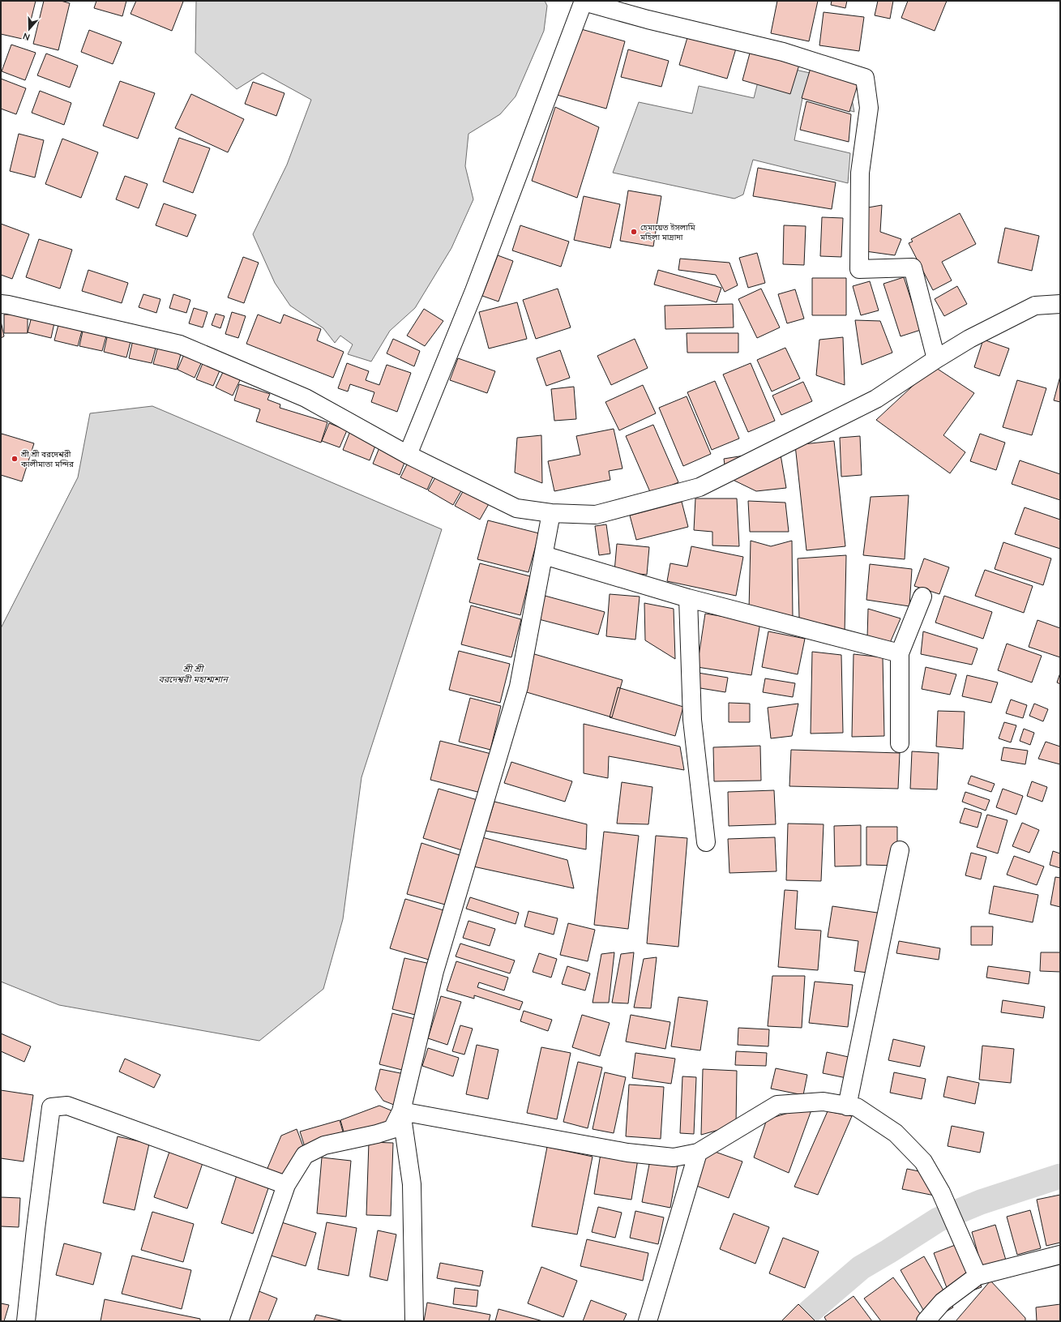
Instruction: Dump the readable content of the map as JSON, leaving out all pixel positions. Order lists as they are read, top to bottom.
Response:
{
  "water": ["শ্রী শ্রী বরদেশ্বরী মহাশ্মশান"],
  "places": ["হেমায়েত ইসলামি মহিলা মাদ্রাদা", "শ্রী শ্রী বরদেশ্বরী কালীমাতা মন্দির"],
  "north": "bottom"
}
